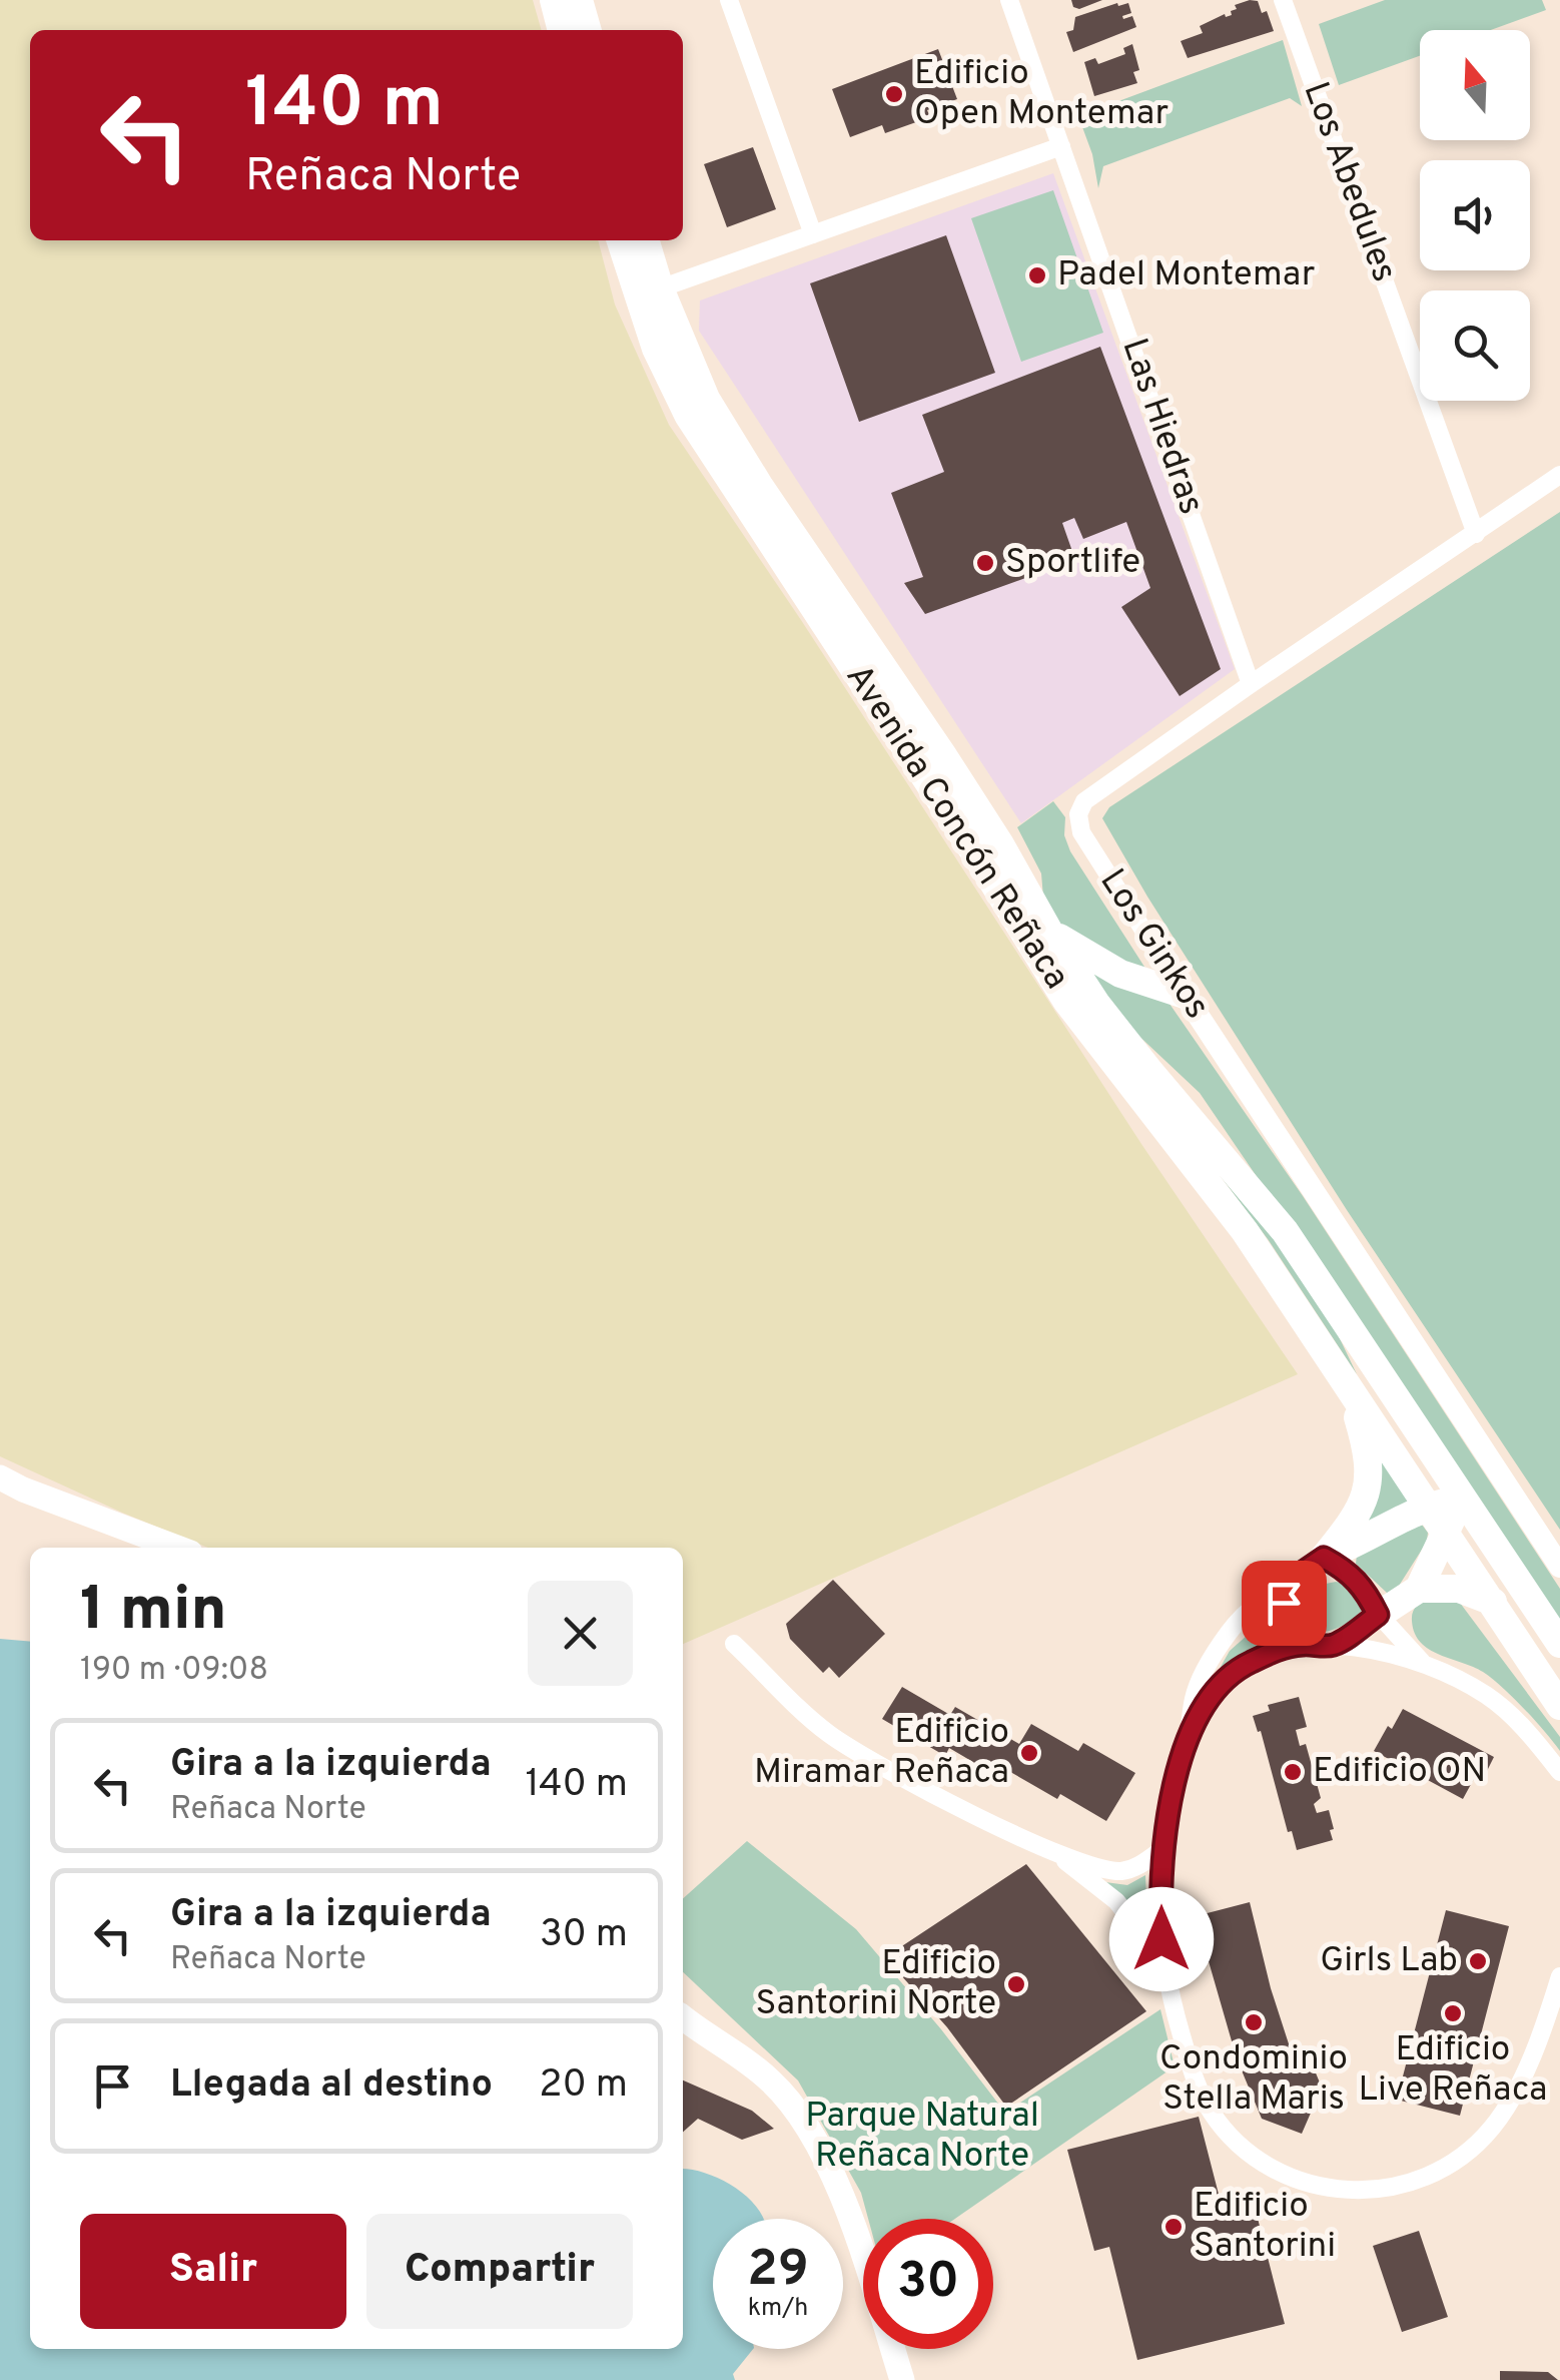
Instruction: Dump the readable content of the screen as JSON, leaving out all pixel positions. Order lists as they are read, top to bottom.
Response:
{
  "streets": {
    "main road": ["Avenida Concón Reñaca"],
    "street": ["Los Abedules", "Las Hiedras", "Los Ginkos"]
  },
  "crossings": [
    ["Los Abedules", "Los Ginkos"],
    ["Las Hiedras", "Los Ginkos"]
  ],
  "parks": ["Parque Natural Reñaca Norte"],
  "places": [
    "Edificio Open Montemar",
    "Padel Montemar",
    "Sportlife",
    "Edificio Miramar Reñaca",
    "Edificio ON",
    "Girls Lab",
    "Edificio Santorini Norte",
    "Edificio Live Reñaca",
    "Condominio Stella Maris",
    "Edificio Santorini"
  ],
  "north": "top",
  "page": {
    "turn": ["140 m", "Reñaca Norte"],
    "heading": ["1 min", "190 m · 09:08"],
    "list": [
      {
        "name": "Gira a la izquierda",
        "note": "Reñaca Norte",
        "value": "140 m"
      },
      {
        "name": "Gira a la izquierda",
        "note": "Reñaca Norte",
        "value": "30 m"
      },
      {
        "name": "Llegada al destino",
        "value": "20 m"
      }
    ],
    "buttons": ["Salir", "Compartir"],
    "speed": "29 km/h",
    "limit": "30"
  }
}
